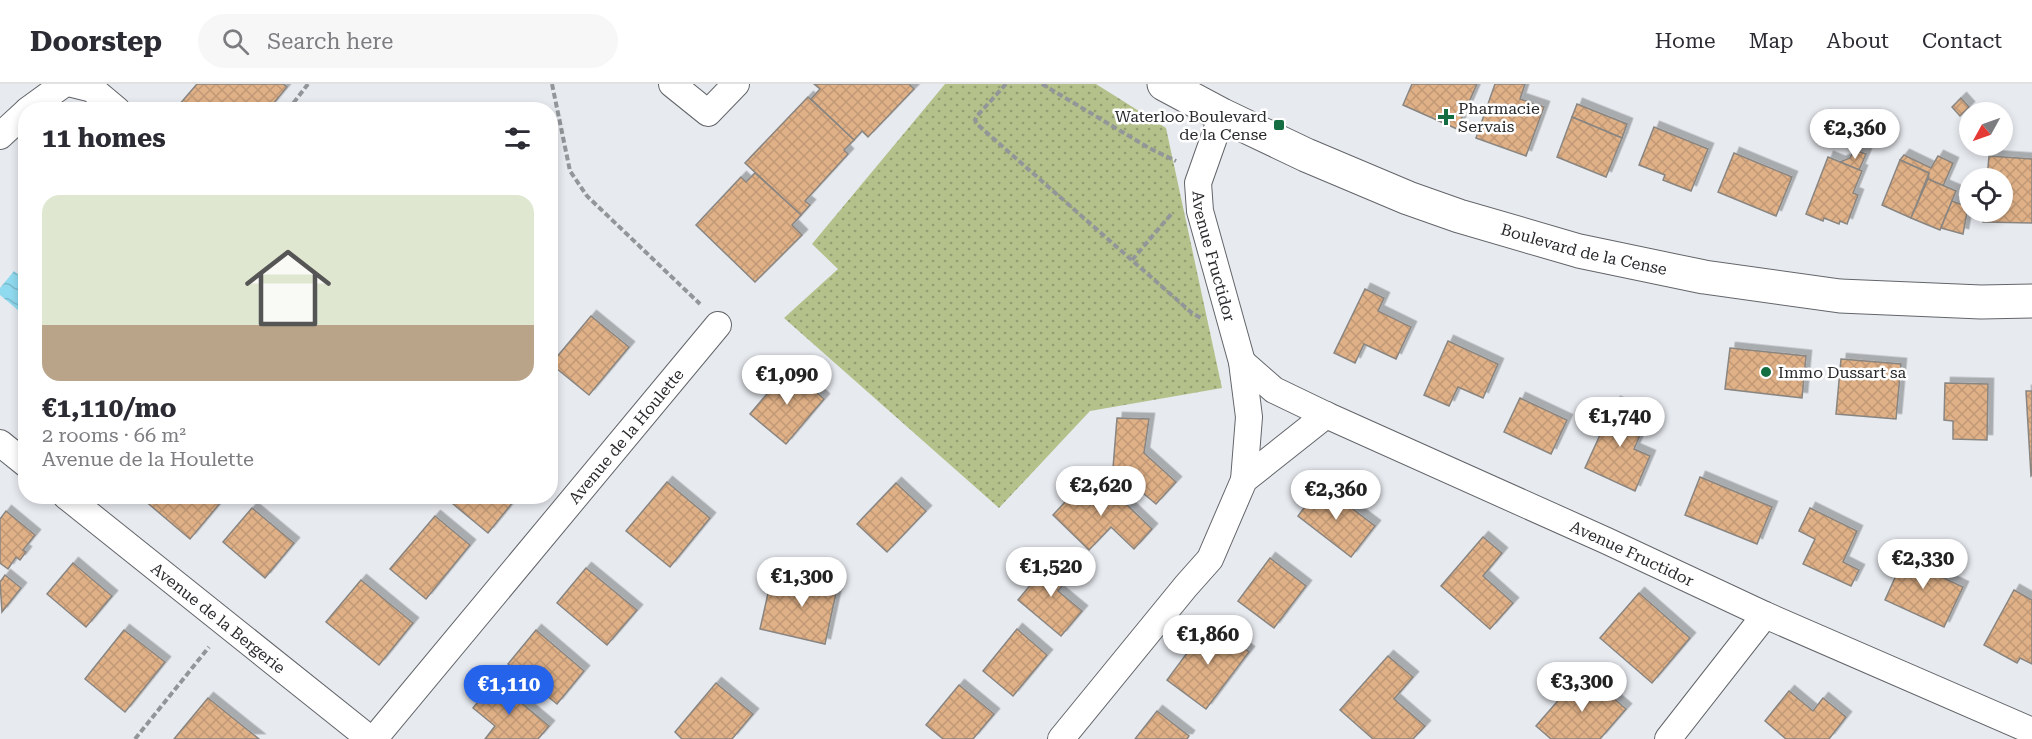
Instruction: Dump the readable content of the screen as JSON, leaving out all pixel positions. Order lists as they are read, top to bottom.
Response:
{
  "streets": {
    "main road": ["Boulevard de la Cense"],
    "street": ["Avenue Fructidor", "Avenue de la Houlette", "Avenue de la Bergerie"]
  },
  "crossings": [
    ["Boulevard de la Cense", "Avenue Fructidor"]
  ],
  "places": {
    "health": ["Pharmacie Servais"],
    "transit": ["Waterloo Boulevard de la Cense"],
    "other": ["Immo Dussart sa"]
  },
  "north": "bottom left",
  "page": {
    "header": "Doorstep",
    "search": "Search here",
    "nav": [
      "Home",
      "Map",
      "About",
      "Contact"
    ],
    "heading": "11 homes",
    "price": [
      "€2,360",
      "€1,090",
      "€1,740",
      "€2,620",
      "€2,360",
      "€2,330",
      "€1,520",
      "€1,300",
      "€1,860",
      "€3,300",
      "€1,110"
    ],
    "list": [
      {
        "name": "€1,110/mo",
        "note": "2 rooms · 66 m² · Avenue de la Houlette"
      }
    ]
  }
}
